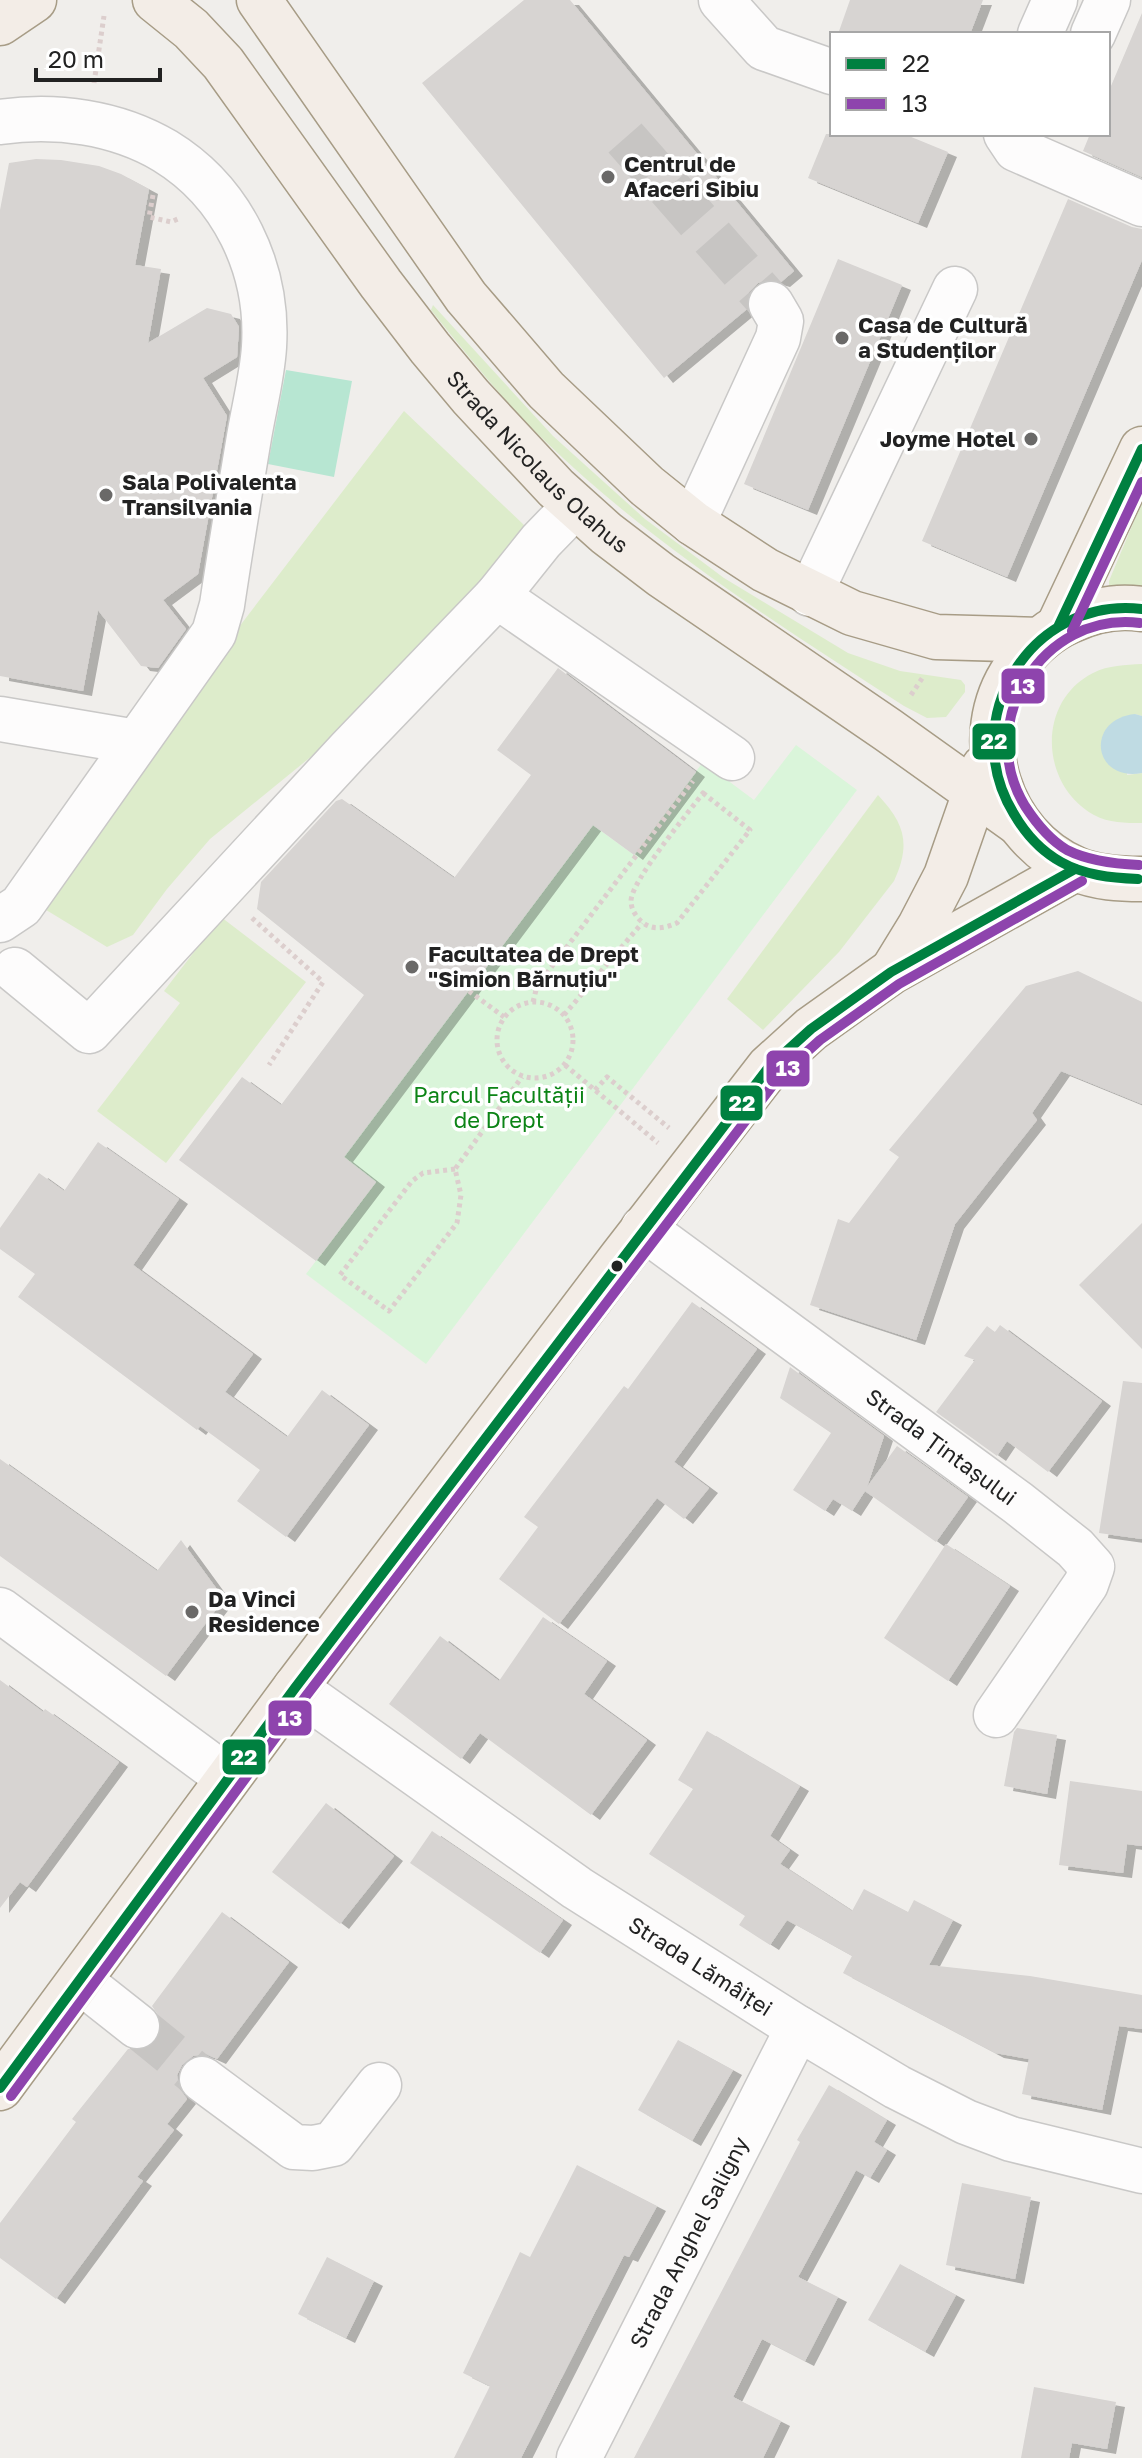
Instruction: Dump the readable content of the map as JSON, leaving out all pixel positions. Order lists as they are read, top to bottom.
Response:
{
  "streets": {
    "main road": ["Strada Nicolaus Olahus"],
    "street": ["Strada Țintașului", "Strada Lămâiței", "Strada Anghel Saligny"]
  },
  "crossings": [
    ["Strada Lămâiței", "Strada Anghel Saligny"]
  ],
  "parks": ["Parcul Facultății de Drept"],
  "places": [
    "Centrul de Afaceri Sibiu",
    "Casa de Cultură a Studenților",
    "Joyme Hotel",
    "Sala Polivalenta Transilvania",
    "Facultatea de Drept \"Simion Bărnuțiu\"",
    "Da Vinci Residence"
  ],
  "lines": ["transit line 22", "transit line 13"],
  "legend": ["22", "13"],
  "scale_bar": "20 m"
}
